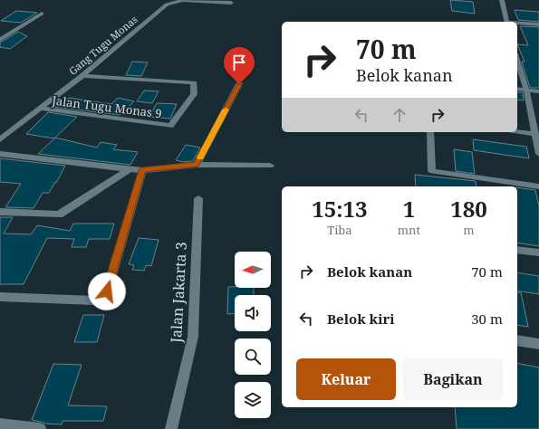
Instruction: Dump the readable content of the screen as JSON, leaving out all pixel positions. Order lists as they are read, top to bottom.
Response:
{
  "streets": {
    "street": ["Gang Tugu Monas", "Jalan Tugu Monas 9", "Jalan Jakarta 3"]
  },
  "crossings": [
    ["Gang Tugu Monas", "Jalan Tugu Monas 9"]
  ],
  "north": "left",
  "page": {
    "turn": ["70 m", "Belok kanan"],
    "eta": [
      "15:13",
      "Tiba",
      "1",
      "mnt",
      "180",
      "m"
    ],
    "list": [
      {
        "name": "Belok kanan",
        "value": "70 m"
      },
      {
        "name": "Belok kiri",
        "value": "30 m"
      }
    ],
    "buttons": ["Keluar", "Bagikan"]
  }
}
